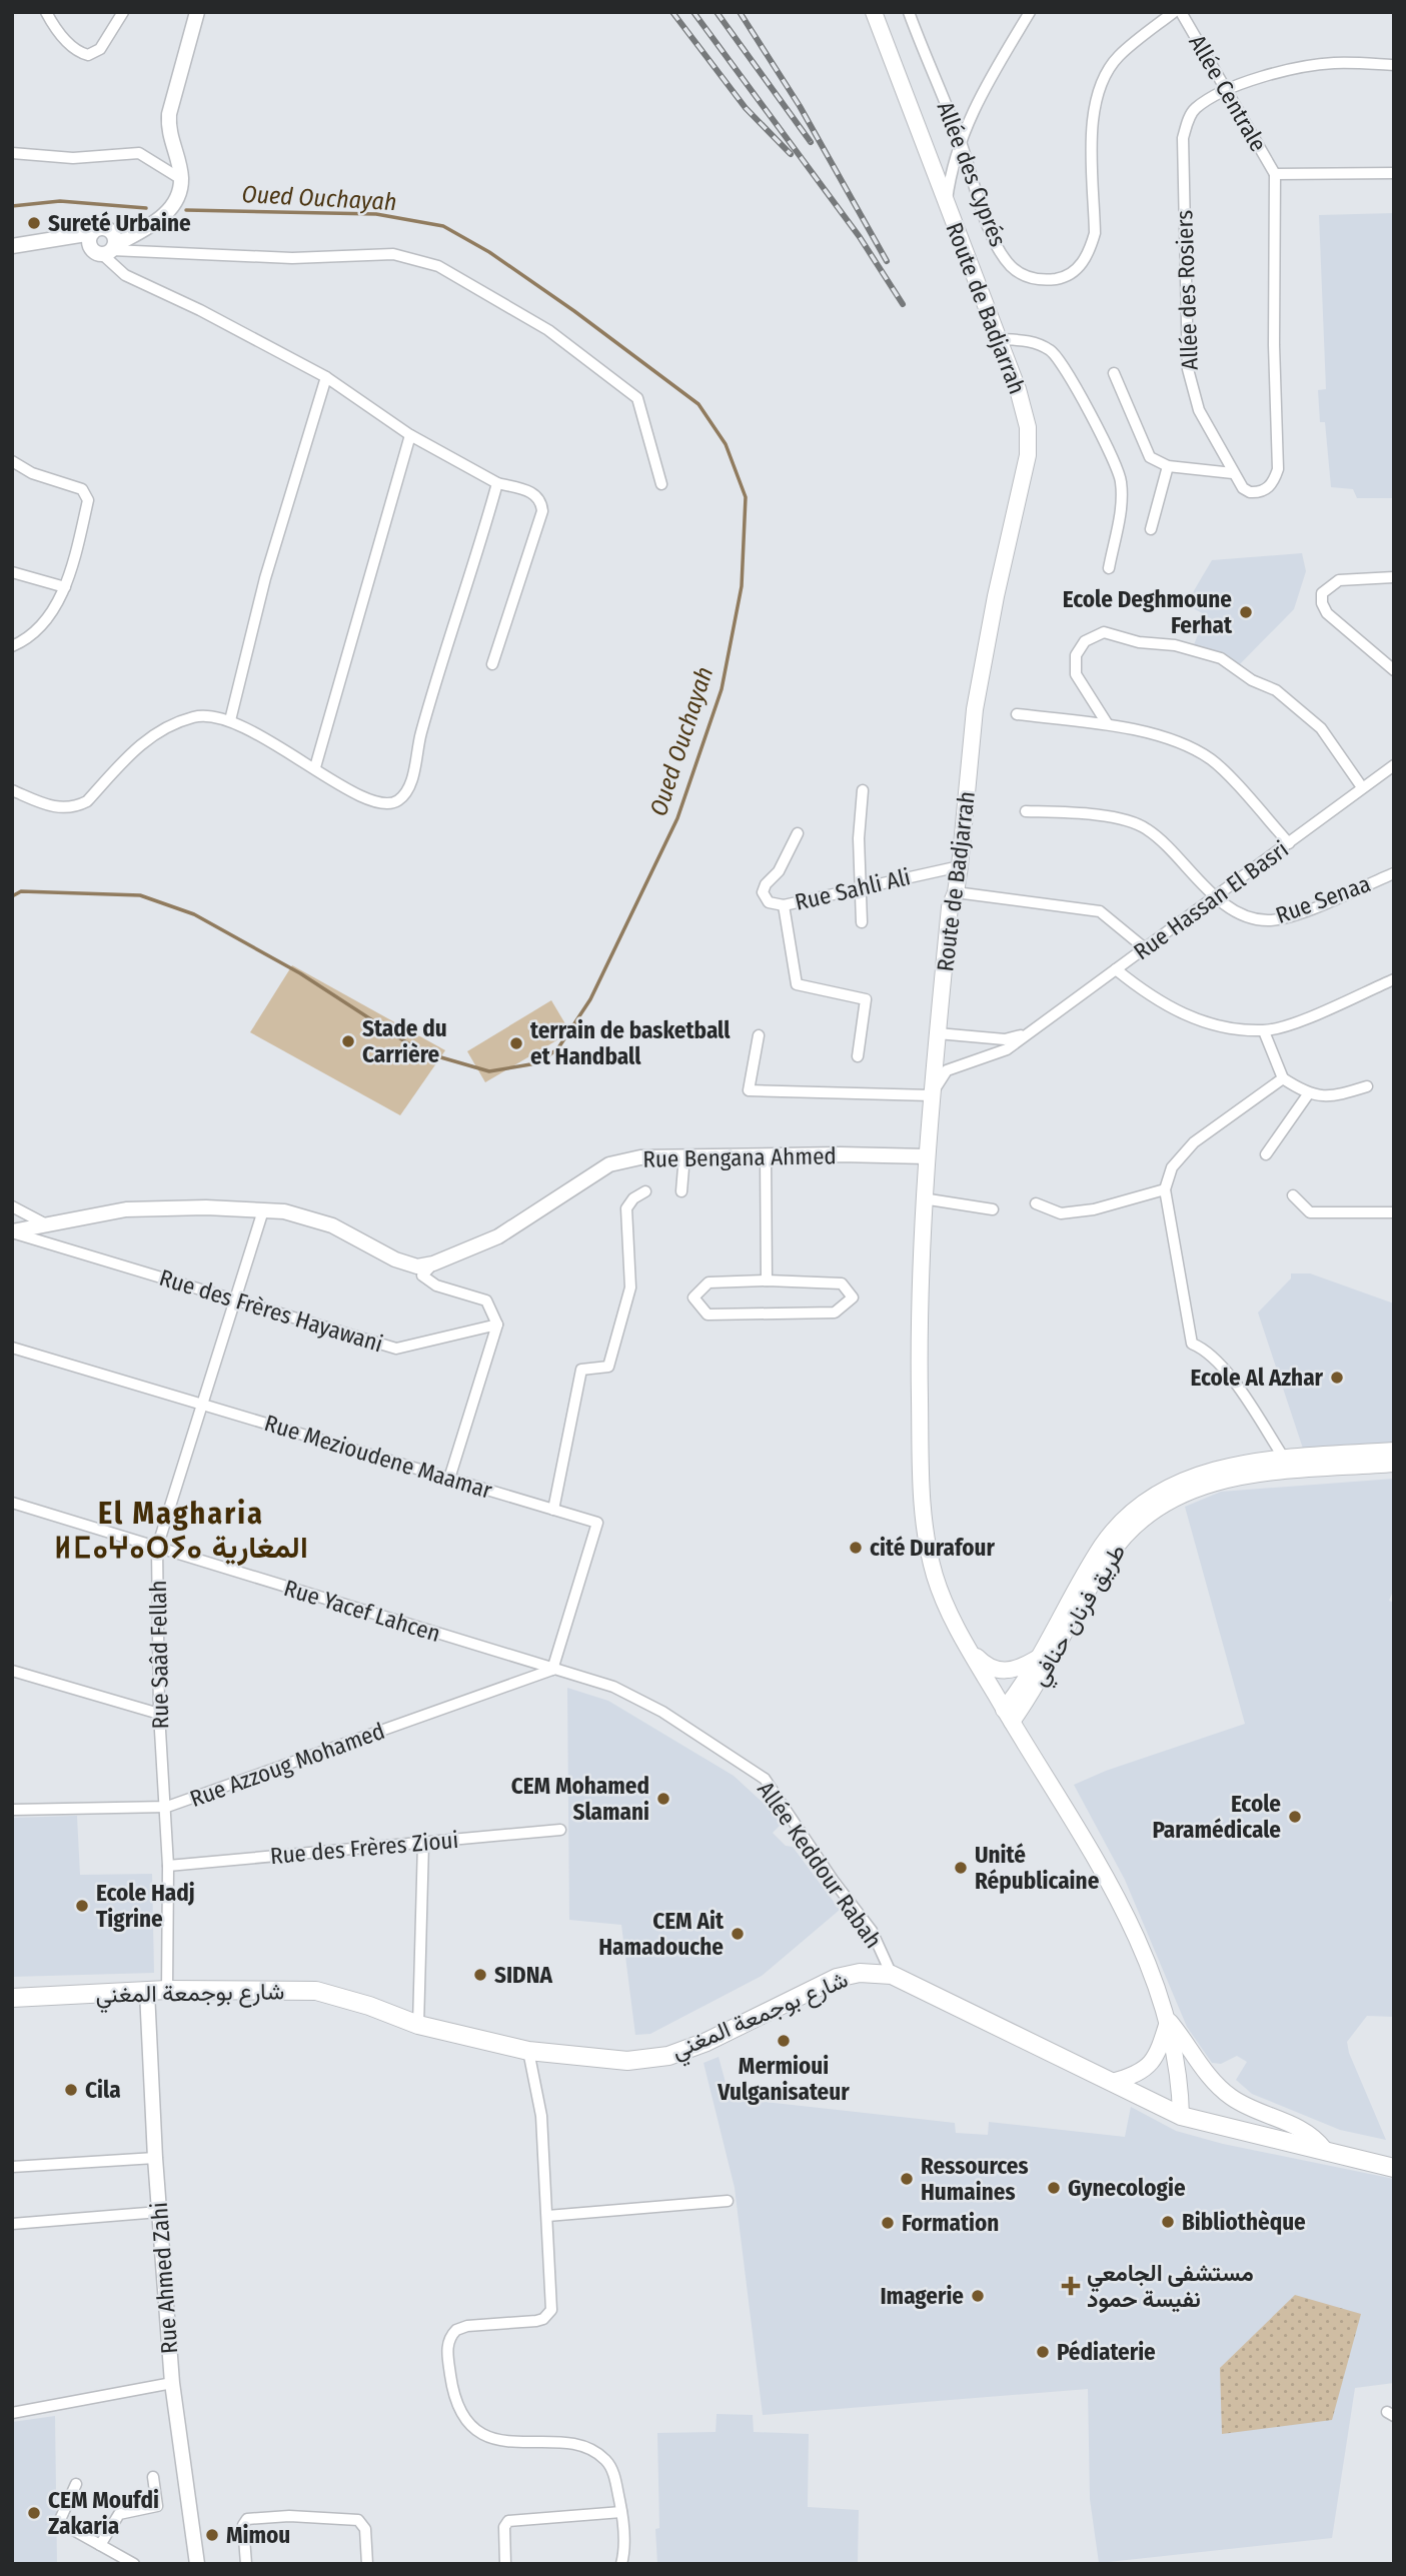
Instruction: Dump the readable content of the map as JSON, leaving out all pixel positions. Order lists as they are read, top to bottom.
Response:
{
  "streets": {
    "main road": ["Route de Badjarrah", "طريق فرنان حنافي", "شارع بوجمعة المغني"],
    "street": [
      "Allée Centrale",
      "Allée des Cyprés",
      "Allée des Rosiers",
      "Rue Sahli Ali",
      "Rue Senaa",
      "Rue Hassan El Basri",
      "Rue Bengana Ahmed",
      "Rue des Frères Hayawani",
      "Rue Mezioudene Maamar",
      "Rue Yacef Lahcen",
      "Rue Saâd Fellah",
      "Rue Azzoug Mohamed",
      "Rue des Frères Zioui",
      "Allée Keddour Rabah",
      "Rue Ahmed Zahi"
    ]
  },
  "crossings": [
    ["Allée Centrale", "Allée des Rosiers"],
    ["Route de Badjarrah", "Rue Sahli Ali"],
    ["Route de Badjarrah", "Rue Hassan El Basri"],
    ["Route de Badjarrah", "Rue Bengana Ahmed"],
    ["Route de Badjarrah", "طريق فرنان حنافي"],
    ["Rue Senaa", "Rue Hassan El Basri"],
    ["Rue des Frères Hayawani", "Rue Saâd Fellah"],
    ["Rue Mezioudene Maamar", "Rue Yacef Lahcen"],
    ["Rue Mezioudene Maamar", "Rue Saâd Fellah"],
    ["Rue Mezioudene Maamar", "Rue Azzoug Mohamed"],
    ["Rue Mezioudene Maamar", "Allée Keddour Rabah"],
    ["Rue Yacef Lahcen", "Rue Saâd Fellah"],
    ["Rue Yacef Lahcen", "Rue Azzoug Mohamed"],
    ["Rue Yacef Lahcen", "Allée Keddour Rabah"],
    ["Rue Saâd Fellah", "Rue Azzoug Mohamed"],
    ["Rue Saâd Fellah", "Rue des Frères Zioui"],
    ["Rue Saâd Fellah", "شارع بوجمعة المغني"],
    ["Rue Azzoug Mohamed", "Allée Keddour Rabah"],
    ["Allée Keddour Rabah", "شارع بوجمعة المغني"],
    ["شارع بوجمعة المغني", "Rue Ahmed Zahi"]
  ],
  "districts": ["El Magharia ⵍⵎⴰⵖⴰⵔⵢⴰ المغارية"],
  "water": ["Oued Ouchayah"],
  "places": {
    "other": [
      "Sureté Urbaine",
      "Ecole Deghmoune Ferhat",
      "Stade du Carrière",
      "terrain de basketball et Handball",
      "Ecole Al Azhar",
      "cité Durafour",
      "CEM Mohamed Slamani",
      "Ecole Paramédicale",
      "Unité Républicaine",
      "Ecole Hadj Tigrine",
      "CEM Ait Hamadouche",
      "SIDNA",
      "Mermioui Vulganisateur",
      "Cila",
      "Ressources Humaines",
      "Gynecologie",
      "Bibliothèque",
      "Formation",
      "Imagerie",
      "Pédiaterie",
      "CEM Moufdi Zakaria",
      "Mimou"
    ],
    "health": ["مستشفى الجامعي نفيسة حمود"]
  }
}
